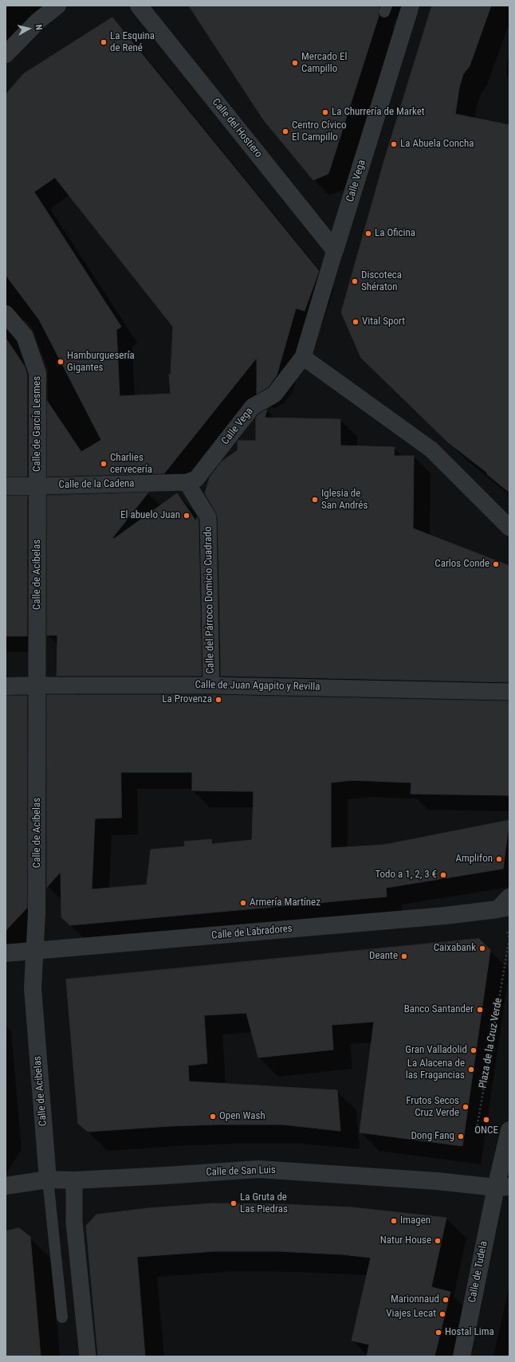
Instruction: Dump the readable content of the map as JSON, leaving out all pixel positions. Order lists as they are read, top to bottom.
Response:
{
  "streets": {
    "street": [
      "Calle del Hostiero",
      "Calle Vega",
      "Calle de García Lesmes",
      "Calle de la Cadena",
      "Calle de Acibelas",
      "Calle del Párroco Domicio Cuadrado",
      "Calle de Juan Agapito y Revilla",
      "Calle de Labradores",
      "Calle de San Luis",
      "Calle de Tudela"
    ],
    "path": ["Plaza de la Cruz Verde"]
  },
  "crossings": [
    ["Calle del Hostiero", "Calle Vega"],
    ["Calle Vega", "Calle de la Cadena"],
    ["Calle Vega", "Calle del Párroco Domicio Cuadrado"],
    ["Calle de García Lesmes", "Calle de la Cadena"],
    ["Calle de García Lesmes", "Calle de Acibelas"],
    ["Calle de la Cadena", "Calle de Acibelas"],
    ["Calle de la Cadena", "Calle del Párroco Domicio Cuadrado"],
    ["Calle de Acibelas", "Calle de Juan Agapito y Revilla"],
    ["Calle de Acibelas", "Calle de Labradores"],
    ["Calle de Acibelas", "Calle de San Luis"],
    ["Calle del Párroco Domicio Cuadrado", "Calle de Juan Agapito y Revilla"],
    ["Calle de Labradores", "Plaza de la Cruz Verde"],
    ["Calle de San Luis", "Calle de Tudela"]
  ],
  "places": [
    "La Esquina de René",
    "Mercado El Campillo",
    "La Churrería de Market",
    "Centro Cívico El Campillo",
    "La Abuela Concha",
    "La Oficina",
    "Discoteca Shératon",
    "Vital Sport",
    "Hamburguesería Gigantes",
    "Charlies cervecería",
    "Iglesia de San Andrés",
    "El abuelo Juan",
    "Carlos Conde",
    "La Provenza",
    "Amplifon",
    "Todo a 1, 2, 3 €",
    "Armería Martínez",
    "Caixabank",
    "Deante",
    "Banco Santander",
    "Gran Valladolid",
    "La Alacena de las Fragancias",
    "Frutos Secos Cruz Verde",
    "Open Wash",
    "ONCE",
    "Dong Fang",
    "La Gruta de Las Piedras",
    "Imagen",
    "Natur House",
    "Marionnaud",
    "Viajes Lecat",
    "Hostal Lima"
  ],
  "north": "right"
}
